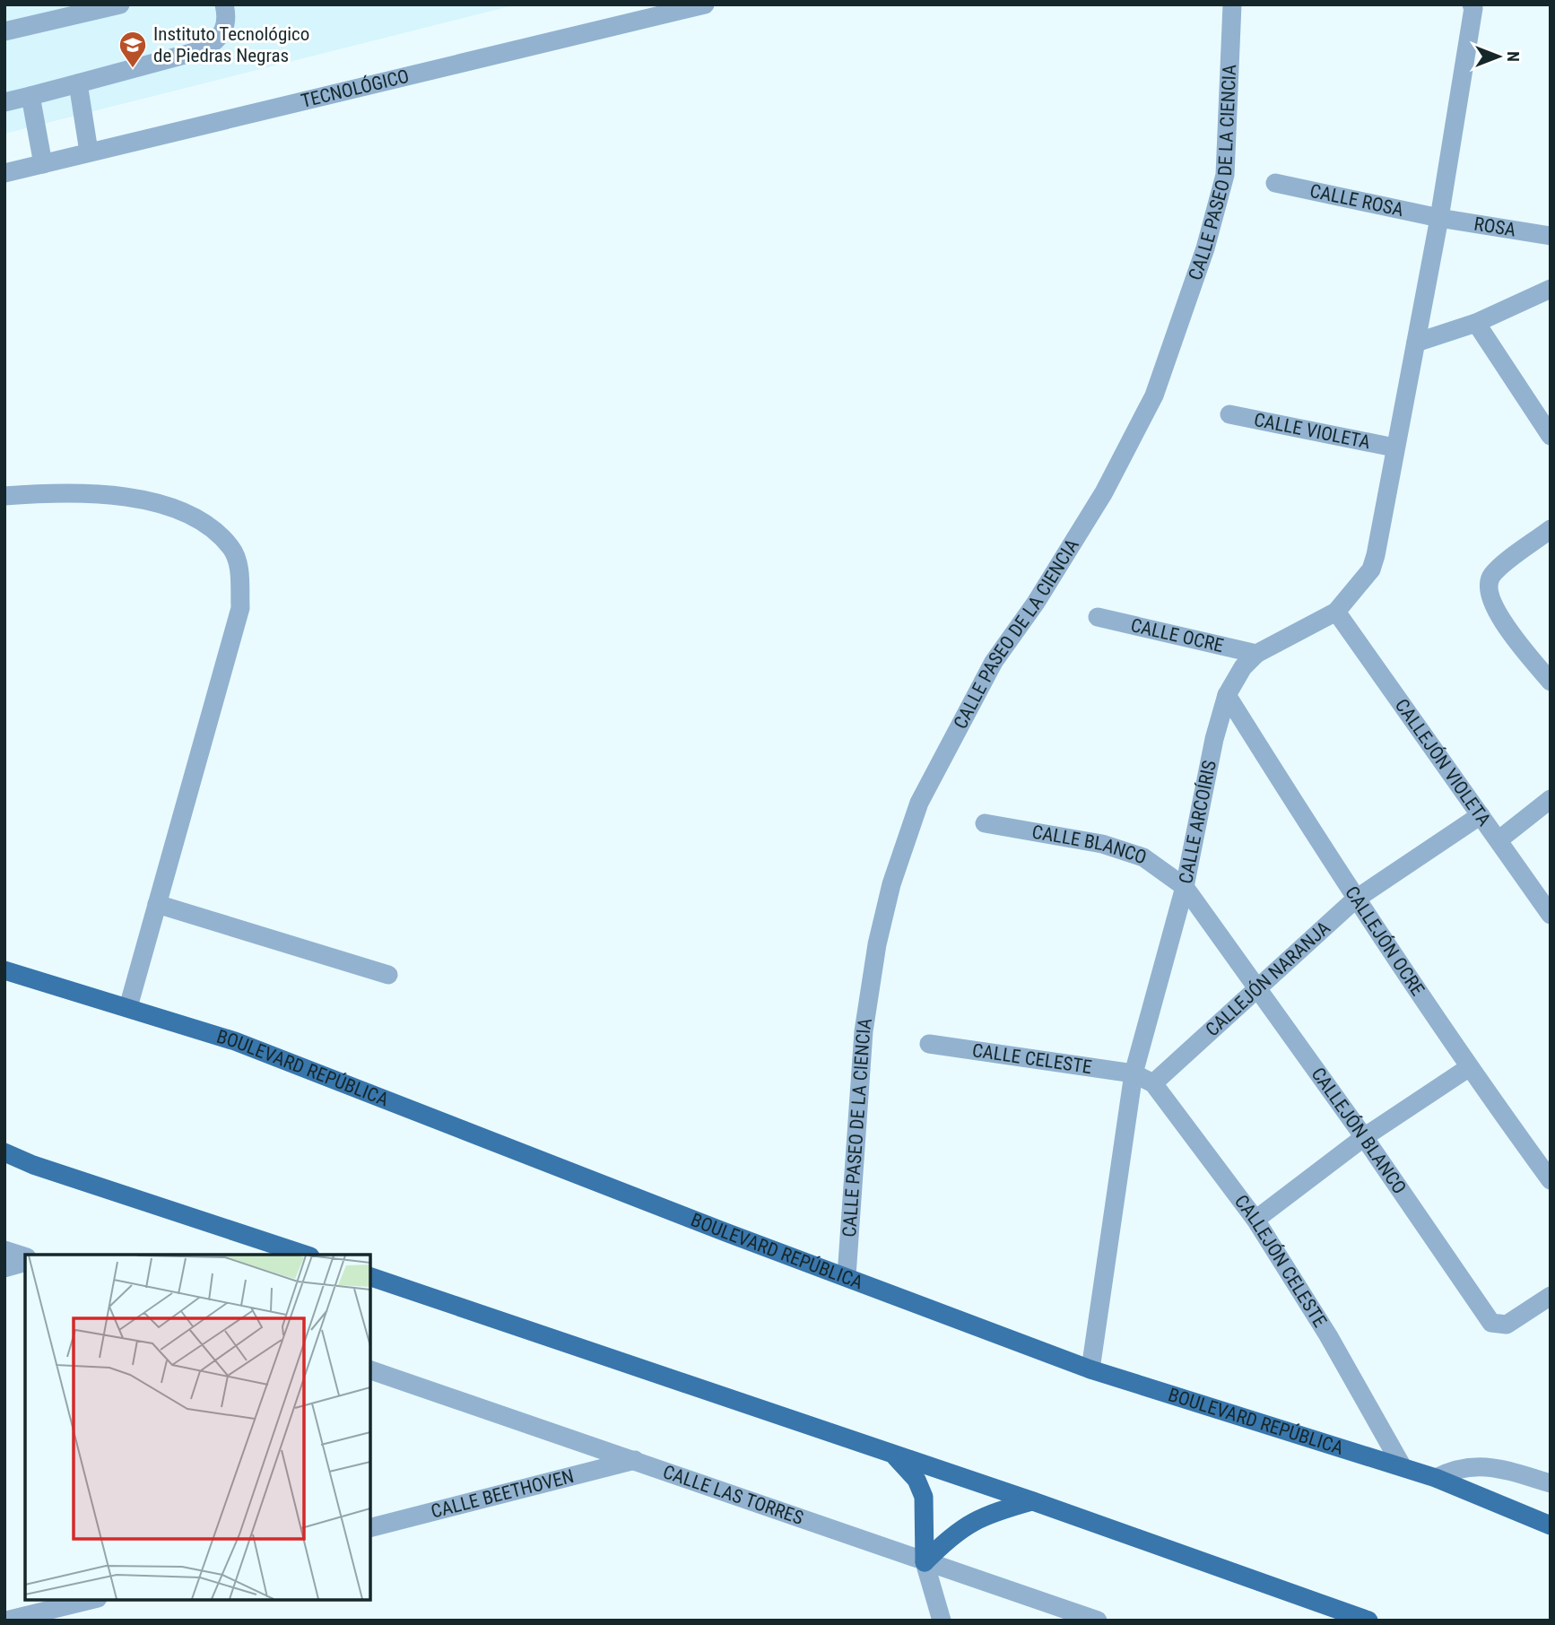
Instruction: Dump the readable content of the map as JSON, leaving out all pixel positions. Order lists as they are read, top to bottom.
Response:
{
  "streets": {
    "main road": ["BOULEVARD REPÚBLICA"],
    "street": [
      "TECNOLÓGICO",
      "CALLE PASEO DE LA CIENCIA",
      "CALLE ROSA",
      "ROSA",
      "CALLE VIOLETA",
      "CALLE OCRE",
      "CALLEJÓN VIOLETA",
      "CALLE ARCOÍRIS",
      "CALLE BLANCO",
      "CALLEJÓN OCRE",
      "CALLEJÓN NARANJA",
      "CALLE CELESTE",
      "CALLEJÓN BLANCO",
      "CALLEJÓN CELESTE",
      "CALLE BEETHOVEN",
      "CALLE LAS TORRES"
    ]
  },
  "crossings": [
    ["CALLE PASEO DE LA CIENCIA", "BOULEVARD REPÚBLICA"],
    ["CALLE ROSA", "ROSA"],
    ["CALLE ROSA", "CALLE ARCOÍRIS"],
    ["ROSA", "CALLE ARCOÍRIS"],
    ["CALLE VIOLETA", "CALLE ARCOÍRIS"],
    ["CALLE OCRE", "CALLE ARCOÍRIS"],
    ["CALLEJÓN VIOLETA", "CALLE ARCOÍRIS"],
    ["CALLEJÓN VIOLETA", "CALLEJÓN NARANJA"],
    ["CALLE ARCOÍRIS", "CALLE BLANCO"],
    ["CALLE ARCOÍRIS", "CALLEJÓN OCRE"],
    ["CALLE ARCOÍRIS", "CALLE CELESTE"],
    ["CALLE ARCOÍRIS", "BOULEVARD REPÚBLICA"],
    ["CALLE ARCOÍRIS", "CALLEJÓN BLANCO"],
    ["CALLE ARCOÍRIS", "CALLEJÓN CELESTE"],
    ["CALLE BLANCO", "CALLEJÓN BLANCO"],
    ["CALLEJÓN OCRE", "CALLEJÓN NARANJA"],
    ["CALLEJÓN NARANJA", "CALLEJÓN BLANCO"],
    ["CALLEJÓN NARANJA", "CALLEJÓN CELESTE"],
    ["CALLE CELESTE", "CALLEJÓN CELESTE"],
    ["BOULEVARD REPÚBLICA", "CALLEJÓN CELESTE"],
    ["CALLE BEETHOVEN", "CALLE LAS TORRES"]
  ],
  "places": {
    "school or university": ["Instituto Tecnológico de Piedras Negras"]
  },
  "north": "right"
}
